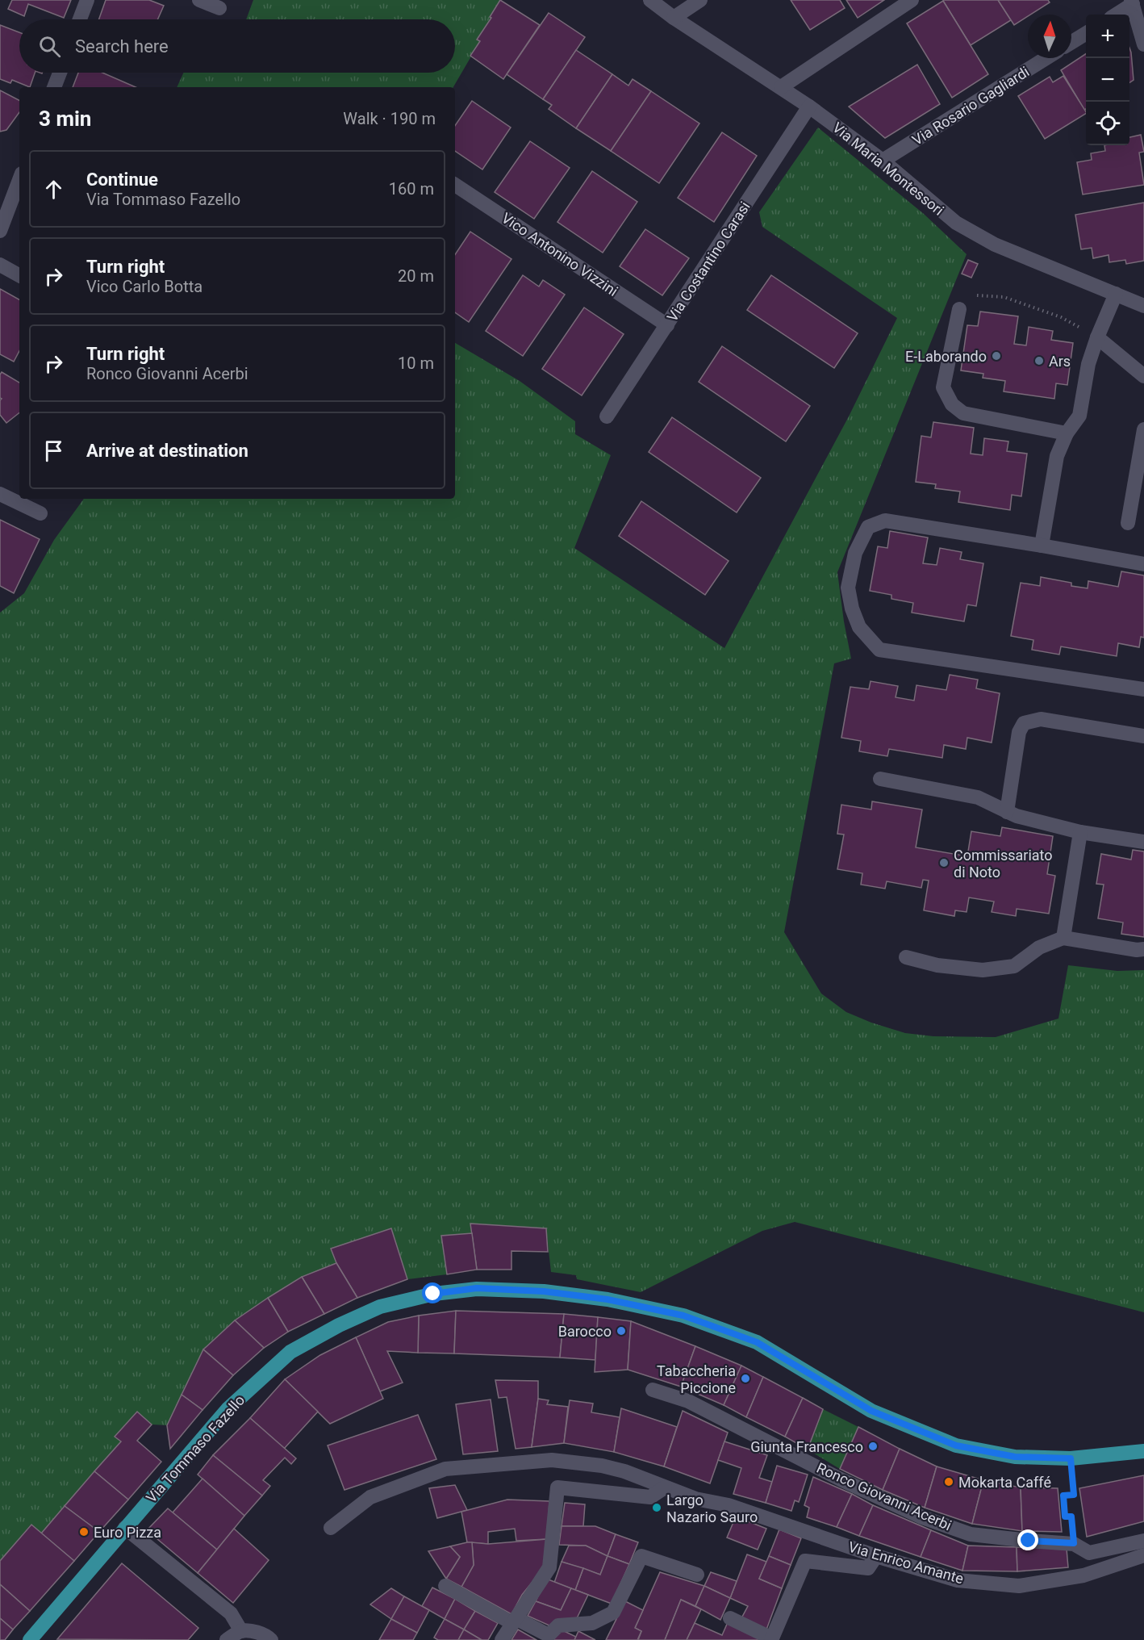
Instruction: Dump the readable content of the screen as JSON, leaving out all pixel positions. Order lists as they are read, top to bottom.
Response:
{
  "streets": {
    "main road": ["Via Tommaso Fazello"],
    "street": [
      "Via Rosario Gagliardi",
      "Via Maria Montessori",
      "Vico Antonino Vizzini",
      "Via Costantino Carasi",
      "Ronco Giovanni Acerbi",
      "Via Enrico Amante"
    ]
  },
  "crossings": [
    ["Via Rosario Gagliardi", "Via Maria Montessori"],
    ["Via Maria Montessori", "Via Costantino Carasi"],
    ["Vico Antonino Vizzini", "Via Costantino Carasi"]
  ],
  "places": [
    "E-Laborando",
    "Ars",
    "Commissariato di Noto",
    "Barocco",
    "Tabaccheria Piccione",
    "Giunta Francesco",
    "Mokarta Caffé",
    "Largo Nazario Sauro",
    "Euro Pizza"
  ],
  "north": "top",
  "page": {
    "map_buttons": ["+", "−"],
    "search": "Search here",
    "heading": ["3 min", "Walk · 190 m"],
    "list": [
      ["Continue", "Via Tommaso Fazello", "160 m"],
      ["Turn right", "Vico Carlo Botta", "20 m"],
      ["Turn right", "Ronco Giovanni Acerbi", "10 m"],
      "Arrive at destination"
    ]
  }
}
